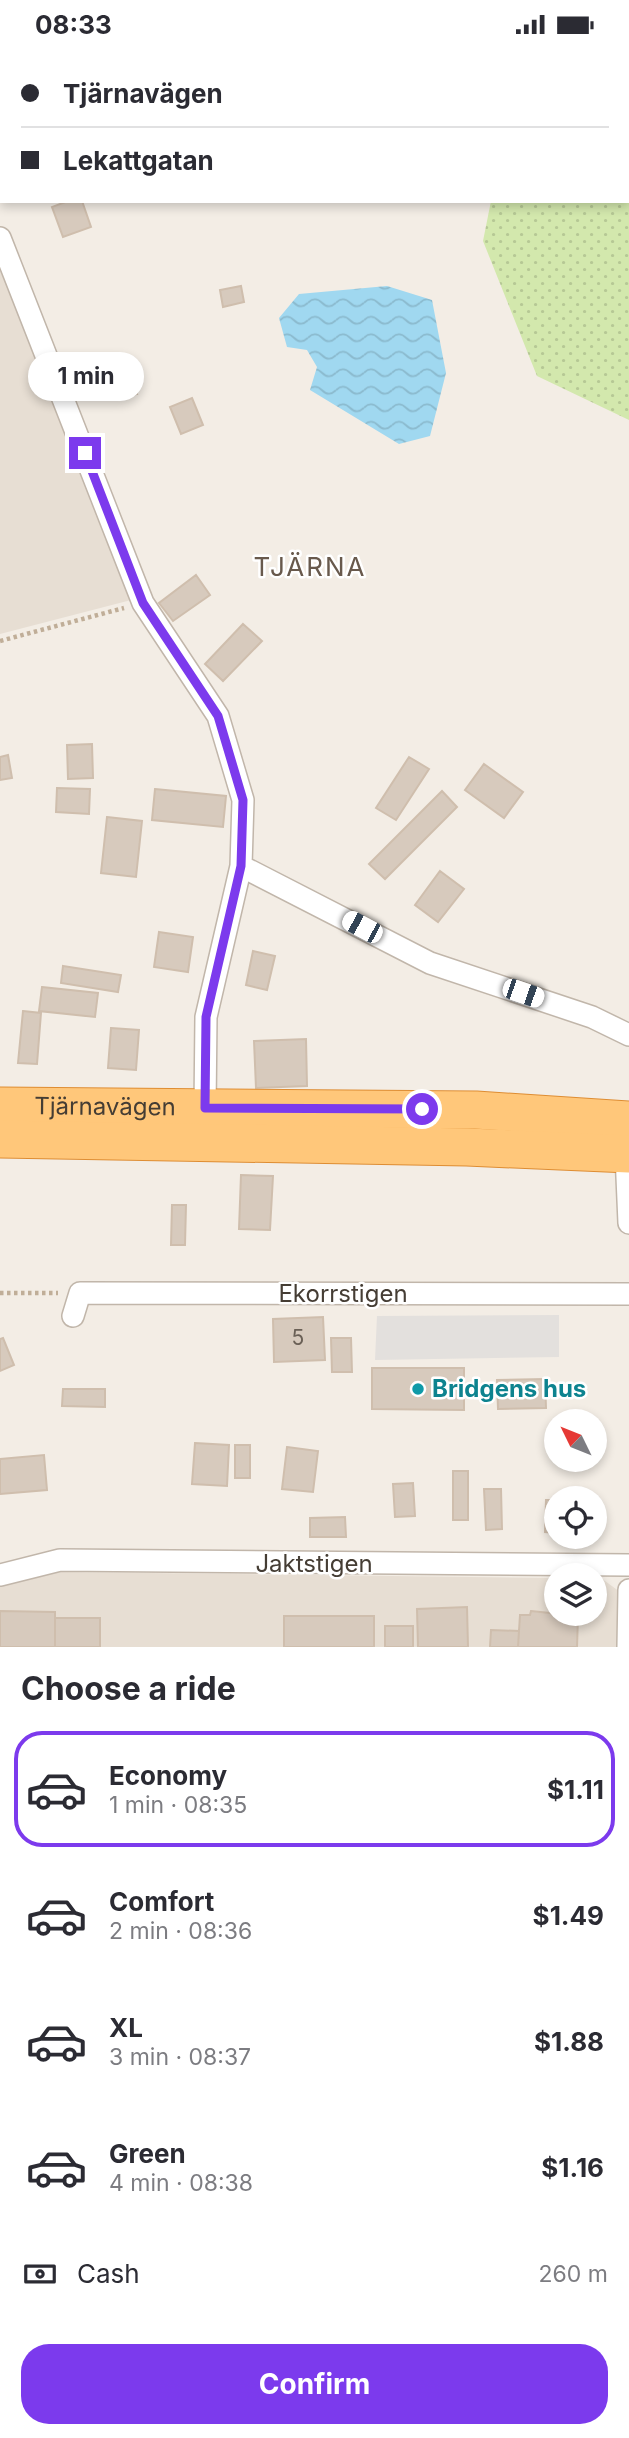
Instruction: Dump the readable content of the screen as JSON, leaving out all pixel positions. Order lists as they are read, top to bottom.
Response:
{
  "streets": {
    "highway": ["Tjärnavägen"],
    "street": ["Ekorrstigen", "Jaktstigen"]
  },
  "districts": ["TJÄRNA"],
  "places": ["Bridgens hus"],
  "house_numbers": ["5"],
  "north": "top left",
  "page": {
    "status": "08:33",
    "banner": ["Tjärnavägen", "Lekattgatan"],
    "bubble": "1 min",
    "heading": "Choose a ride",
    "list": [
      {
        "name": "Economy",
        "note": "1 min · 08:35",
        "value": "$1.11"
      },
      {
        "name": "Comfort",
        "note": "2 min · 08:36",
        "value": "$1.49"
      },
      {
        "name": "XL",
        "note": "3 min · 08:37",
        "value": "$1.88"
      },
      {
        "name": "Green",
        "note": "4 min · 08:38",
        "value": "$1.16"
      }
    ],
    "pay": ["Cash", "260 m"],
    "buttons": "Confirm"
  }
}
